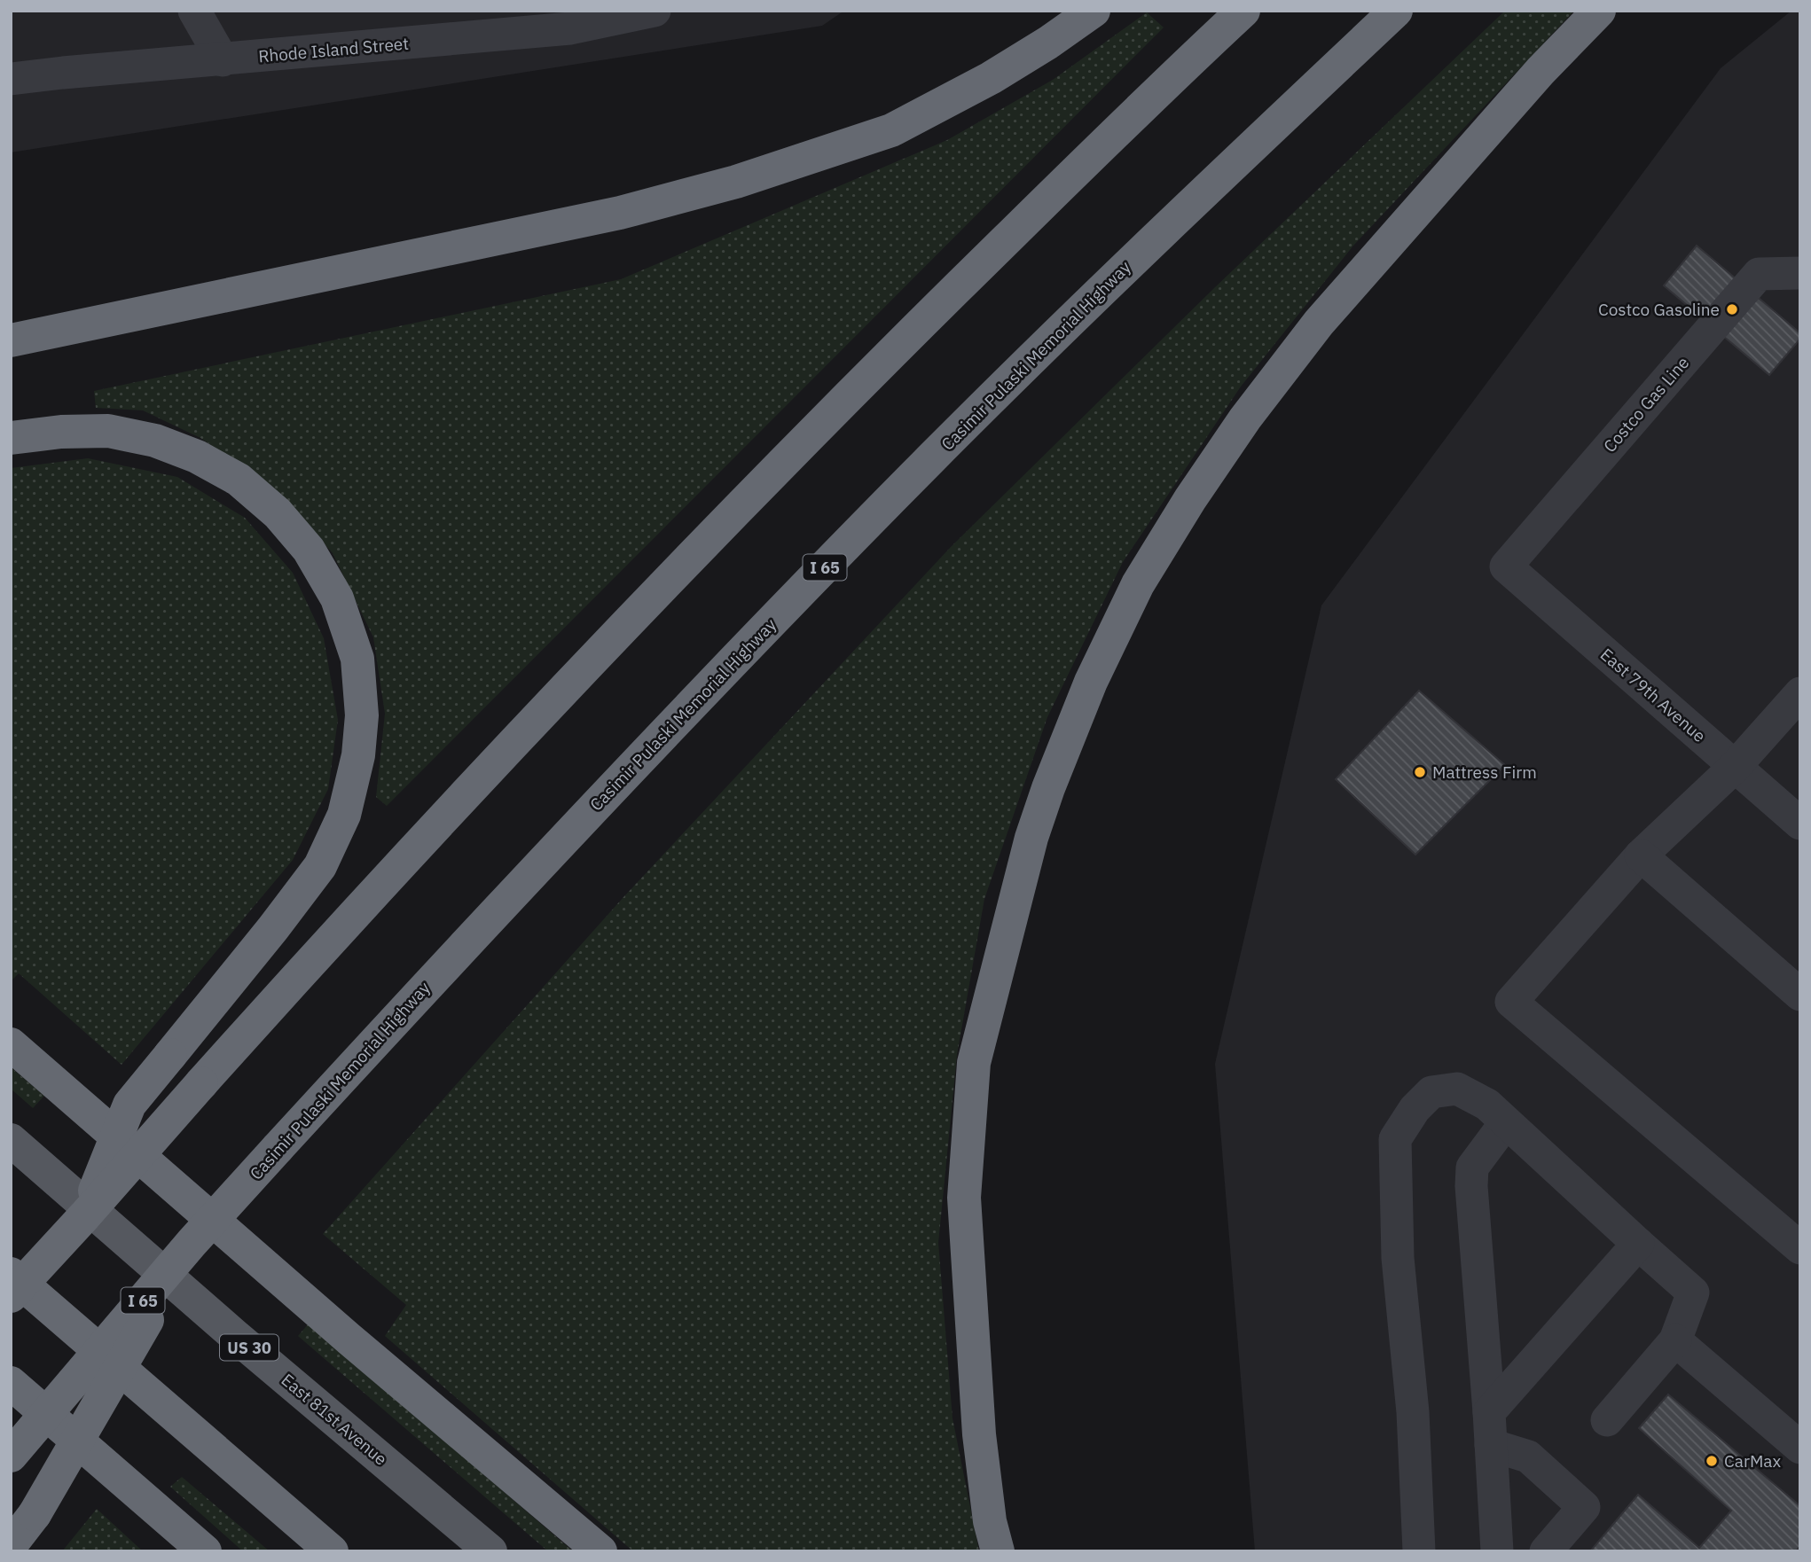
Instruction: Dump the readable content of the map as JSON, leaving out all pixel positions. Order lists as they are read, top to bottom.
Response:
{
  "streets": {
    "highway": ["Casimir Pulaski Memorial Highway", "I 65"],
    "main road": ["US 30", "East 81st Avenue"],
    "street": ["Rhode Island Street", "Costco Gas Line", "East 79th Avenue"]
  },
  "crossings": [
    ["Costco Gas Line", "East 79th Avenue"]
  ],
  "places": ["Costco Gasoline", "Mattress Firm", "CarMax"]
}
